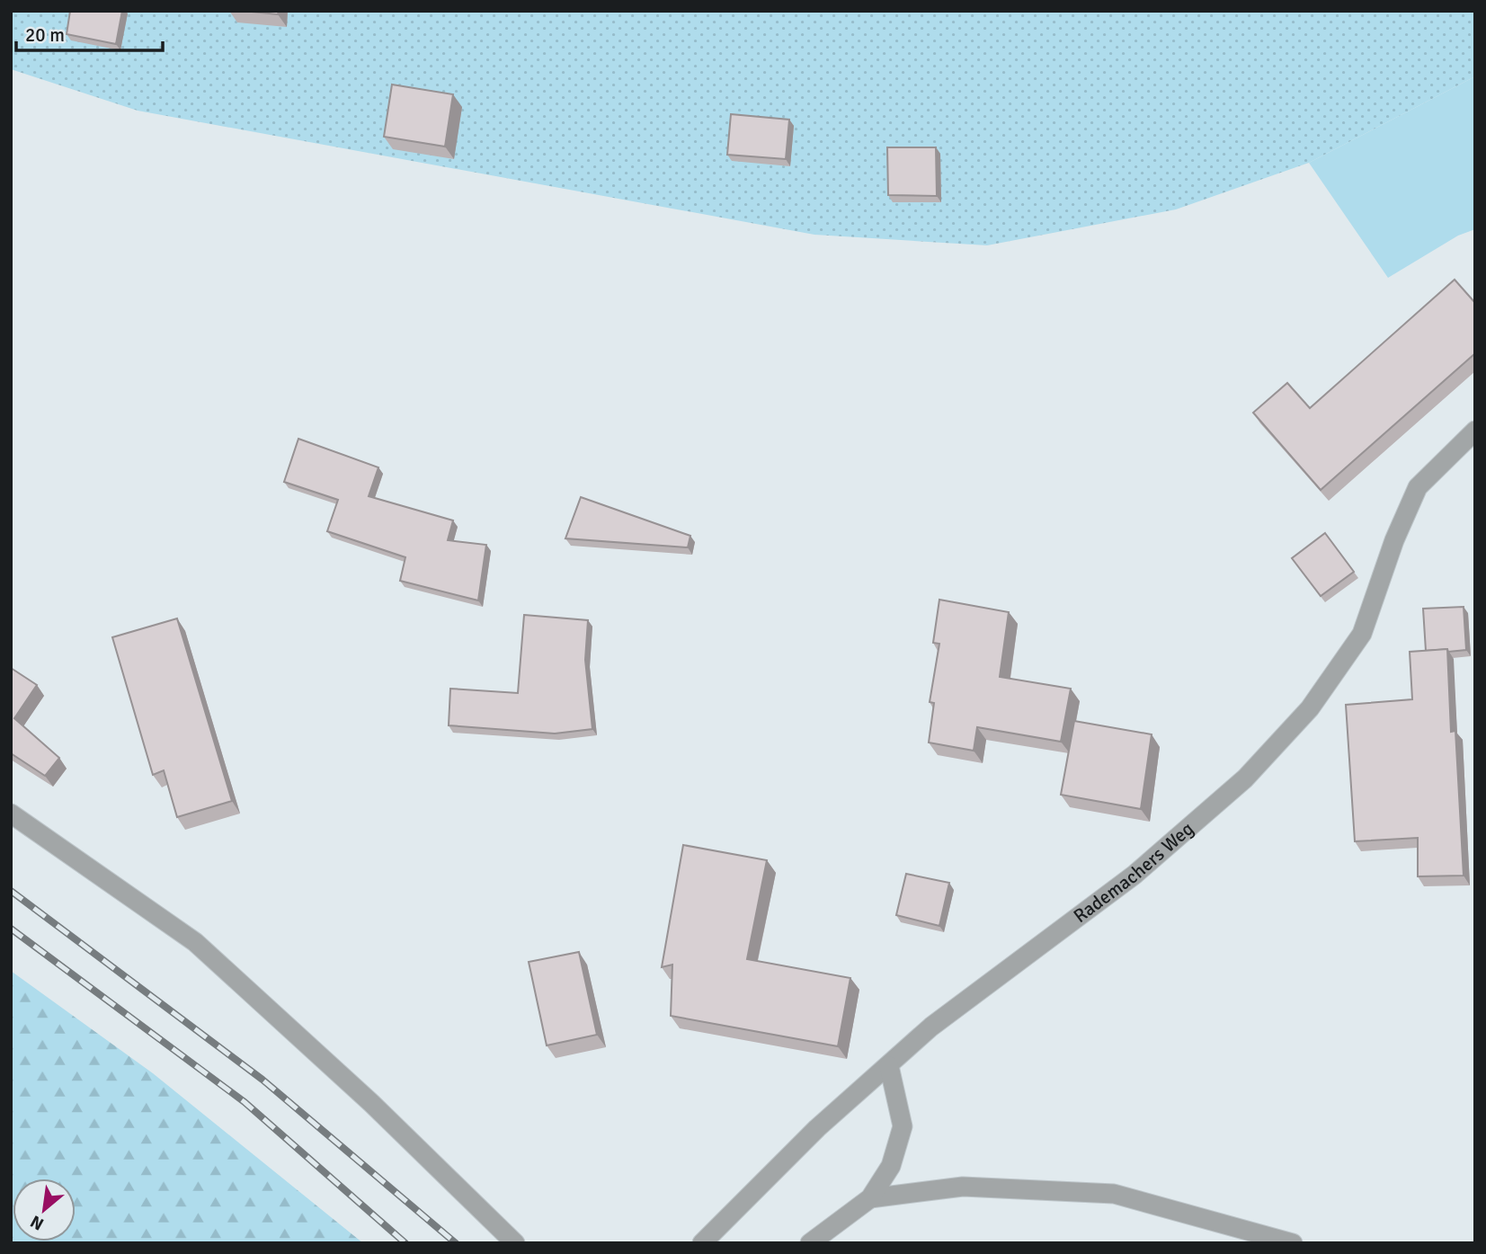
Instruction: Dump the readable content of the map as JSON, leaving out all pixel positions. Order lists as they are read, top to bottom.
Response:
{
  "streets": {
    "street": ["Rademachers Weg"]
  },
  "scale_bar": "20 m",
  "north": "bottom left"
}
